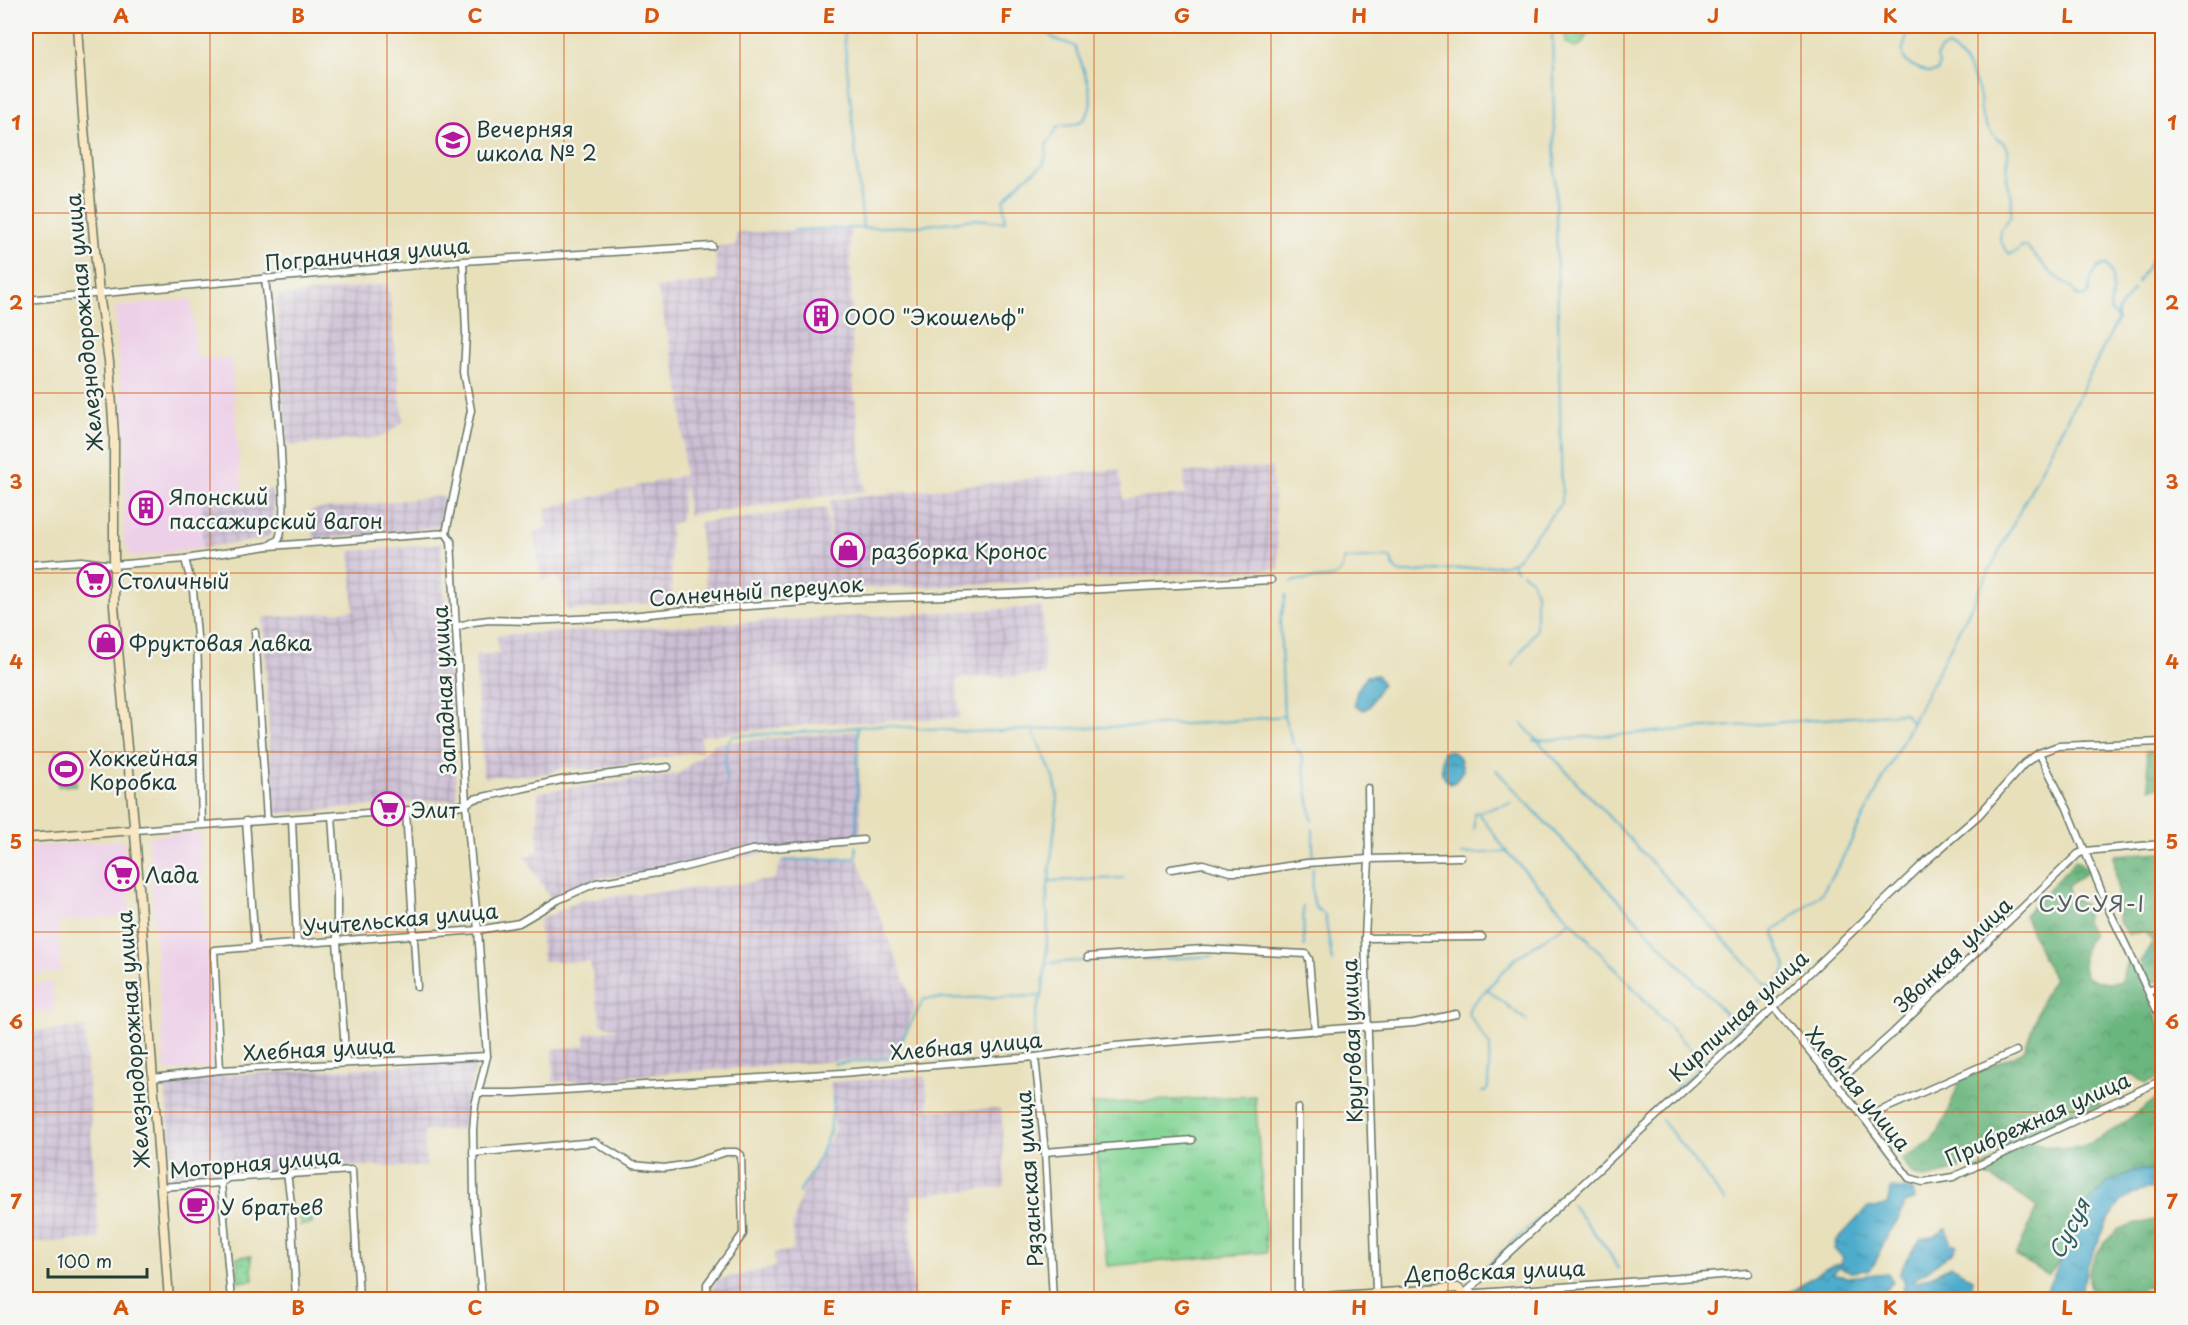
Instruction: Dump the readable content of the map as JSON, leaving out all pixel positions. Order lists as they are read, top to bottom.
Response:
{
  "streets": {
    "main road": ["Железнодорожная улица", "Деповская улица"],
    "street": [
      "Пограничная улица",
      "Солнечный переулок",
      "Западная улица",
      "Учительская улица",
      "Звонкая улица",
      "Кирпичная улица",
      "Круговая улица",
      "Хлебная улица",
      "Прибрежная улица",
      "Моторная улица",
      "Рязанская улица"
    ]
  },
  "crossings": [
    ["Пограничная улица", "Железнодорожная улица"],
    ["Пограничная улица", "Западная улица"],
    ["Железнодорожная улица", "Хлебная улица"],
    ["Железнодорожная улица", "Моторная улица"],
    ["Солнечный переулок", "Западная улица"],
    ["Западная улица", "Учительская улица"],
    ["Западная улица", "Хлебная улица"],
    ["Учительская улица", "Хлебная улица"],
    ["Звонкая улица", "Хлебная улица"],
    ["Кирпичная улица", "Хлебная улица"],
    ["Кирпичная улица", "Деповская улица"],
    ["Круговая улица", "Хлебная улица"],
    ["Круговая улица", "Деповская улица"],
    ["Хлебная улица", "Прибрежная улица"],
    ["Хлебная улица", "Рязанская улица"]
  ],
  "districts": ["СУСУЯ-I"],
  "water": ["Сусуя"],
  "places": {
    "school or university": ["Вечерняя школа № 2"],
    "building": ["ООО \"Экошельф\"", "Японский пассажирский вагон"],
    "shop": ["разборка Кронос", "Фруктовая лавка"],
    "supermarket": ["Столичный", "Элит", "Лада"],
    "sports": ["Хоккейная Коробка"],
    "cafe": ["У братьев"]
  },
  "scale_bar": "100 m",
  "grid": {
    "columns": [
      "A",
      "B",
      "C",
      "D",
      "E",
      "F",
      "G",
      "H",
      "I",
      "J",
      "K",
      "L"
    ],
    "rows": [
      "1",
      "2",
      "3",
      "4",
      "5",
      "6",
      "7"
    ]
  }
}
